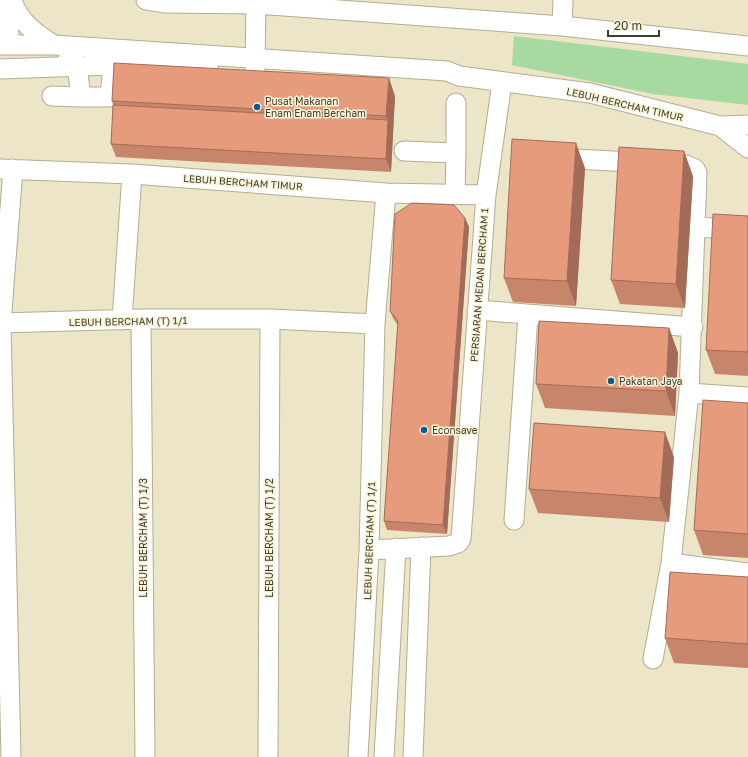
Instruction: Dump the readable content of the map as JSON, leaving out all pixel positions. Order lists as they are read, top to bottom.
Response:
{
  "streets": {
    "street": [
      "LEBUH BERCHAM TIMUR",
      "PERSIARAN MEDAN BERCHAM 1",
      "LEBUH BERCHAM (T) 1/1",
      "LEBUH BERCHAM (T) 1/3",
      "LEBUH BERCHAM (T) 1/2"
    ]
  },
  "crossings": [
    ["LEBUH BERCHAM TIMUR", "PERSIARAN MEDAN BERCHAM 1"],
    ["LEBUH BERCHAM TIMUR", "LEBUH BERCHAM (T) 1/1"],
    ["PERSIARAN MEDAN BERCHAM 1", "LEBUH BERCHAM (T) 1/1"],
    ["LEBUH BERCHAM (T) 1/1", "LEBUH BERCHAM (T) 1/3"],
    ["LEBUH BERCHAM (T) 1/1", "LEBUH BERCHAM (T) 1/2"]
  ],
  "places": ["Pusat Makanan Enam Enam Bercham", "Pakatan Jaya", "Econsave"],
  "scale_bar": "20 m"
}
